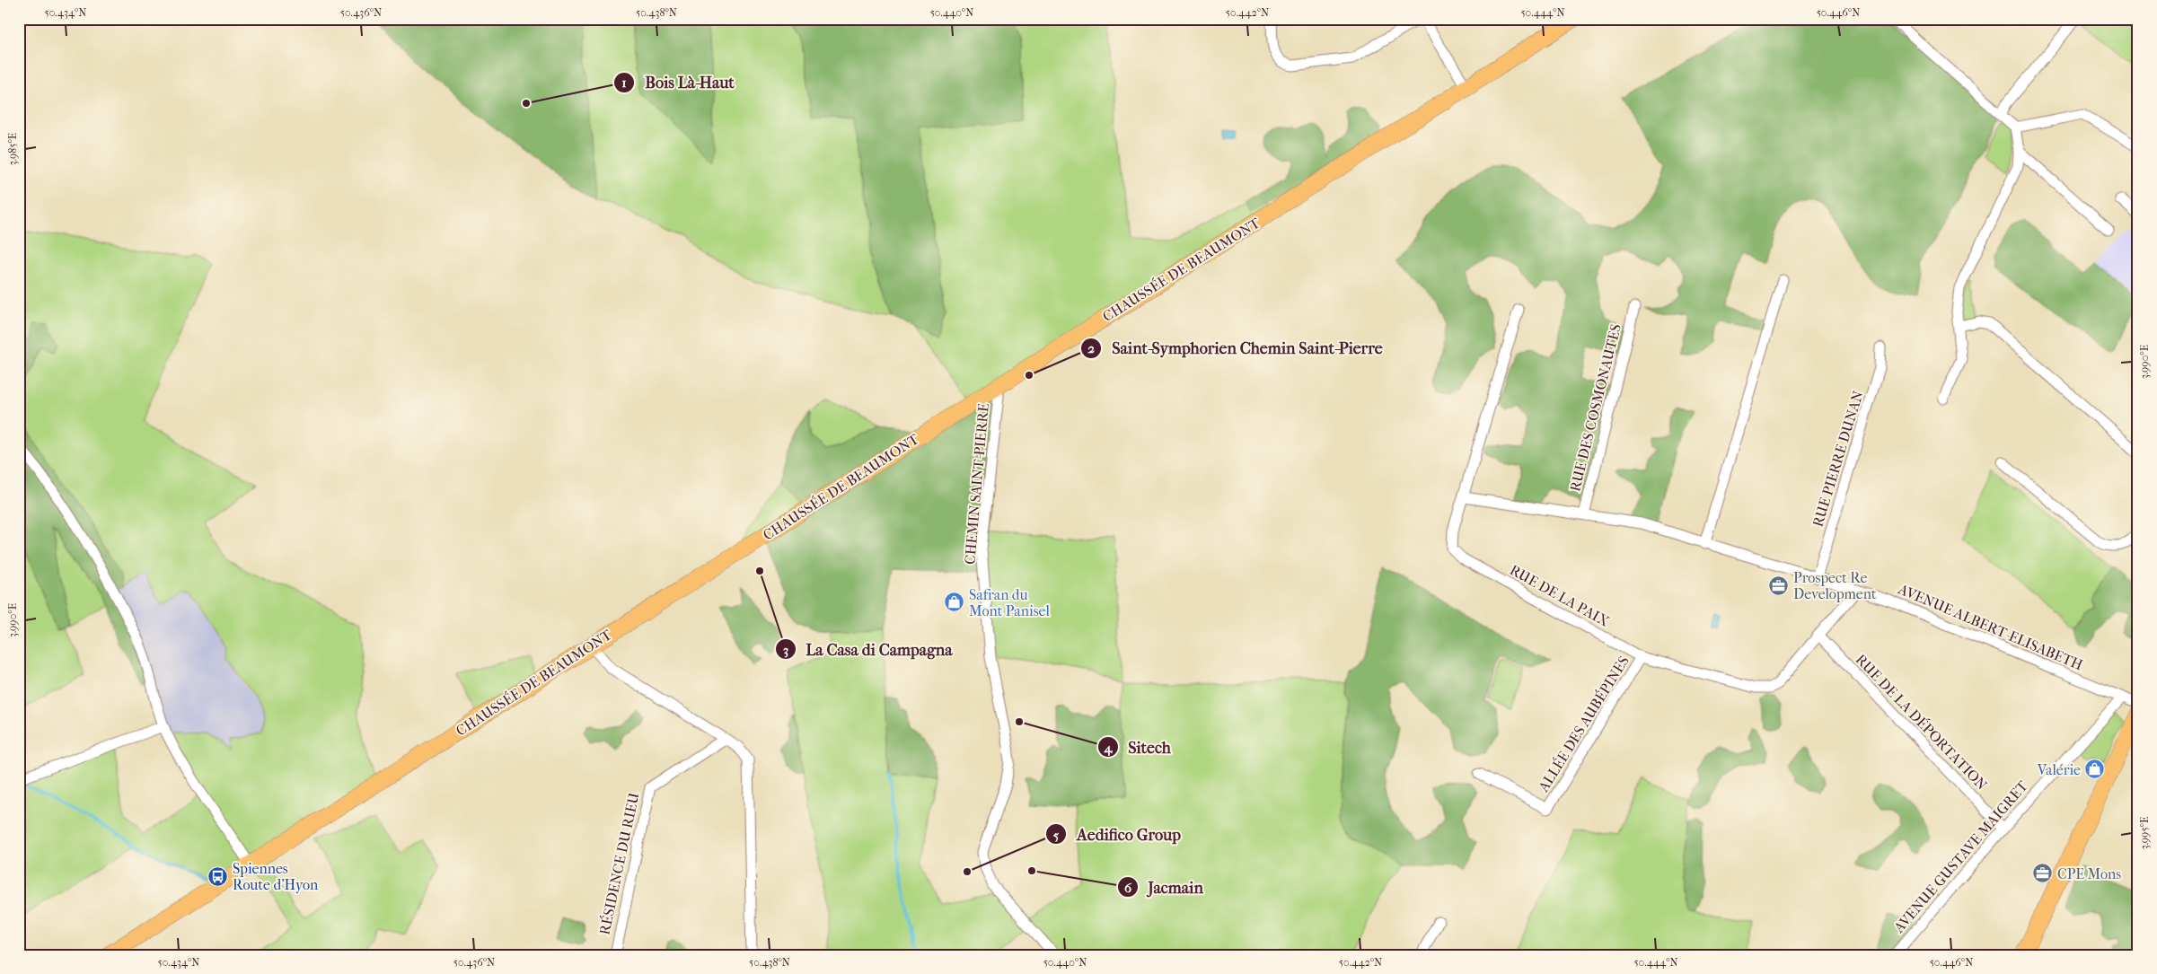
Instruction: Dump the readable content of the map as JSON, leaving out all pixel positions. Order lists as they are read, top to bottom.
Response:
{
  "streets": {
    "main road": ["CHAUSSÉE DE BEAUMONT"],
    "street": [
      "RUE DES COSMONAUTES",
      "RUE PIERRE DUNAN",
      "CHEMIN SAINT-PIERRE",
      "RUE DE LA PAIX",
      "AVENUE ALBERT-ELISABETH",
      "RUE DE LA DÉPORTATION",
      "ALLÉE DES AUBÉPINES",
      "AVENUE GUSTAVE MAIGRET",
      "RÉSIDENCE DU RIEU"
    ]
  },
  "crossings": [
    ["CHAUSSÉE DE BEAUMONT", "CHEMIN SAINT-PIERRE"],
    ["RUE DES COSMONAUTES", "AVENUE ALBERT-ELISABETH"],
    ["RUE PIERRE DUNAN", "AVENUE ALBERT-ELISABETH"],
    ["RUE DE LA PAIX", "AVENUE ALBERT-ELISABETH"],
    ["RUE DE LA PAIX", "RUE DE LA DÉPORTATION"],
    ["RUE DE LA PAIX", "ALLÉE DES AUBÉPINES"],
    ["AVENUE ALBERT-ELISABETH", "AVENUE GUSTAVE MAIGRET"],
    ["RUE DE LA DÉPORTATION", "AVENUE GUSTAVE MAIGRET"]
  ],
  "places": {
    "other": [
      "Bois Là-Haut",
      "Saint-Symphorien Chemin Saint-Pierre",
      "La Casa di Campagna",
      "Sitech",
      "Jacmain",
      "Aedifico Group"
    ],
    "office": ["Prospect Re Development", "CPE Mons"],
    "shop": ["Safran du Mont Panisel", "Valérie"],
    "bus stop": ["Spiennes Route d'Hyon"]
  },
  "coordinates": [
    "50.434°N",
    "50.436°N",
    "50.438°N",
    "50.440°N",
    "50.442°N",
    "50.444°N",
    "50.446°N",
    "3.985°E",
    "3.990°E",
    "3.995°E"
  ]
}
